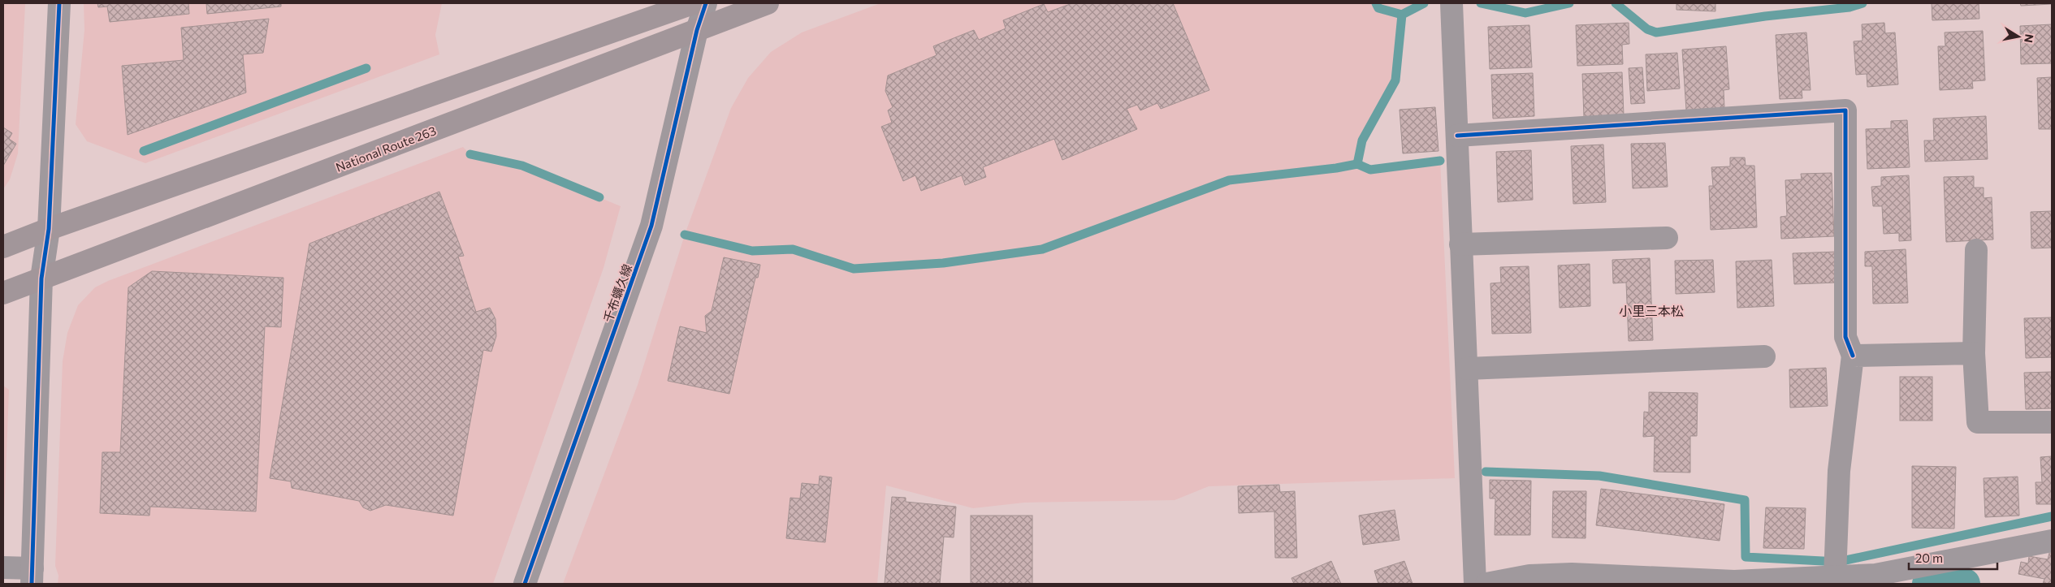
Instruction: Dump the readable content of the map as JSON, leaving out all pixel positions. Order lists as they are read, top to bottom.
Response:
{
  "streets": {
    "highway": ["National Route 263"],
    "street": ["千布蠣久線"]
  },
  "crossings": [
    ["National Route 263", "千布蠣久線"]
  ],
  "districts": ["小里三本松"],
  "scale_bar": "20 m",
  "north": "right"
}
